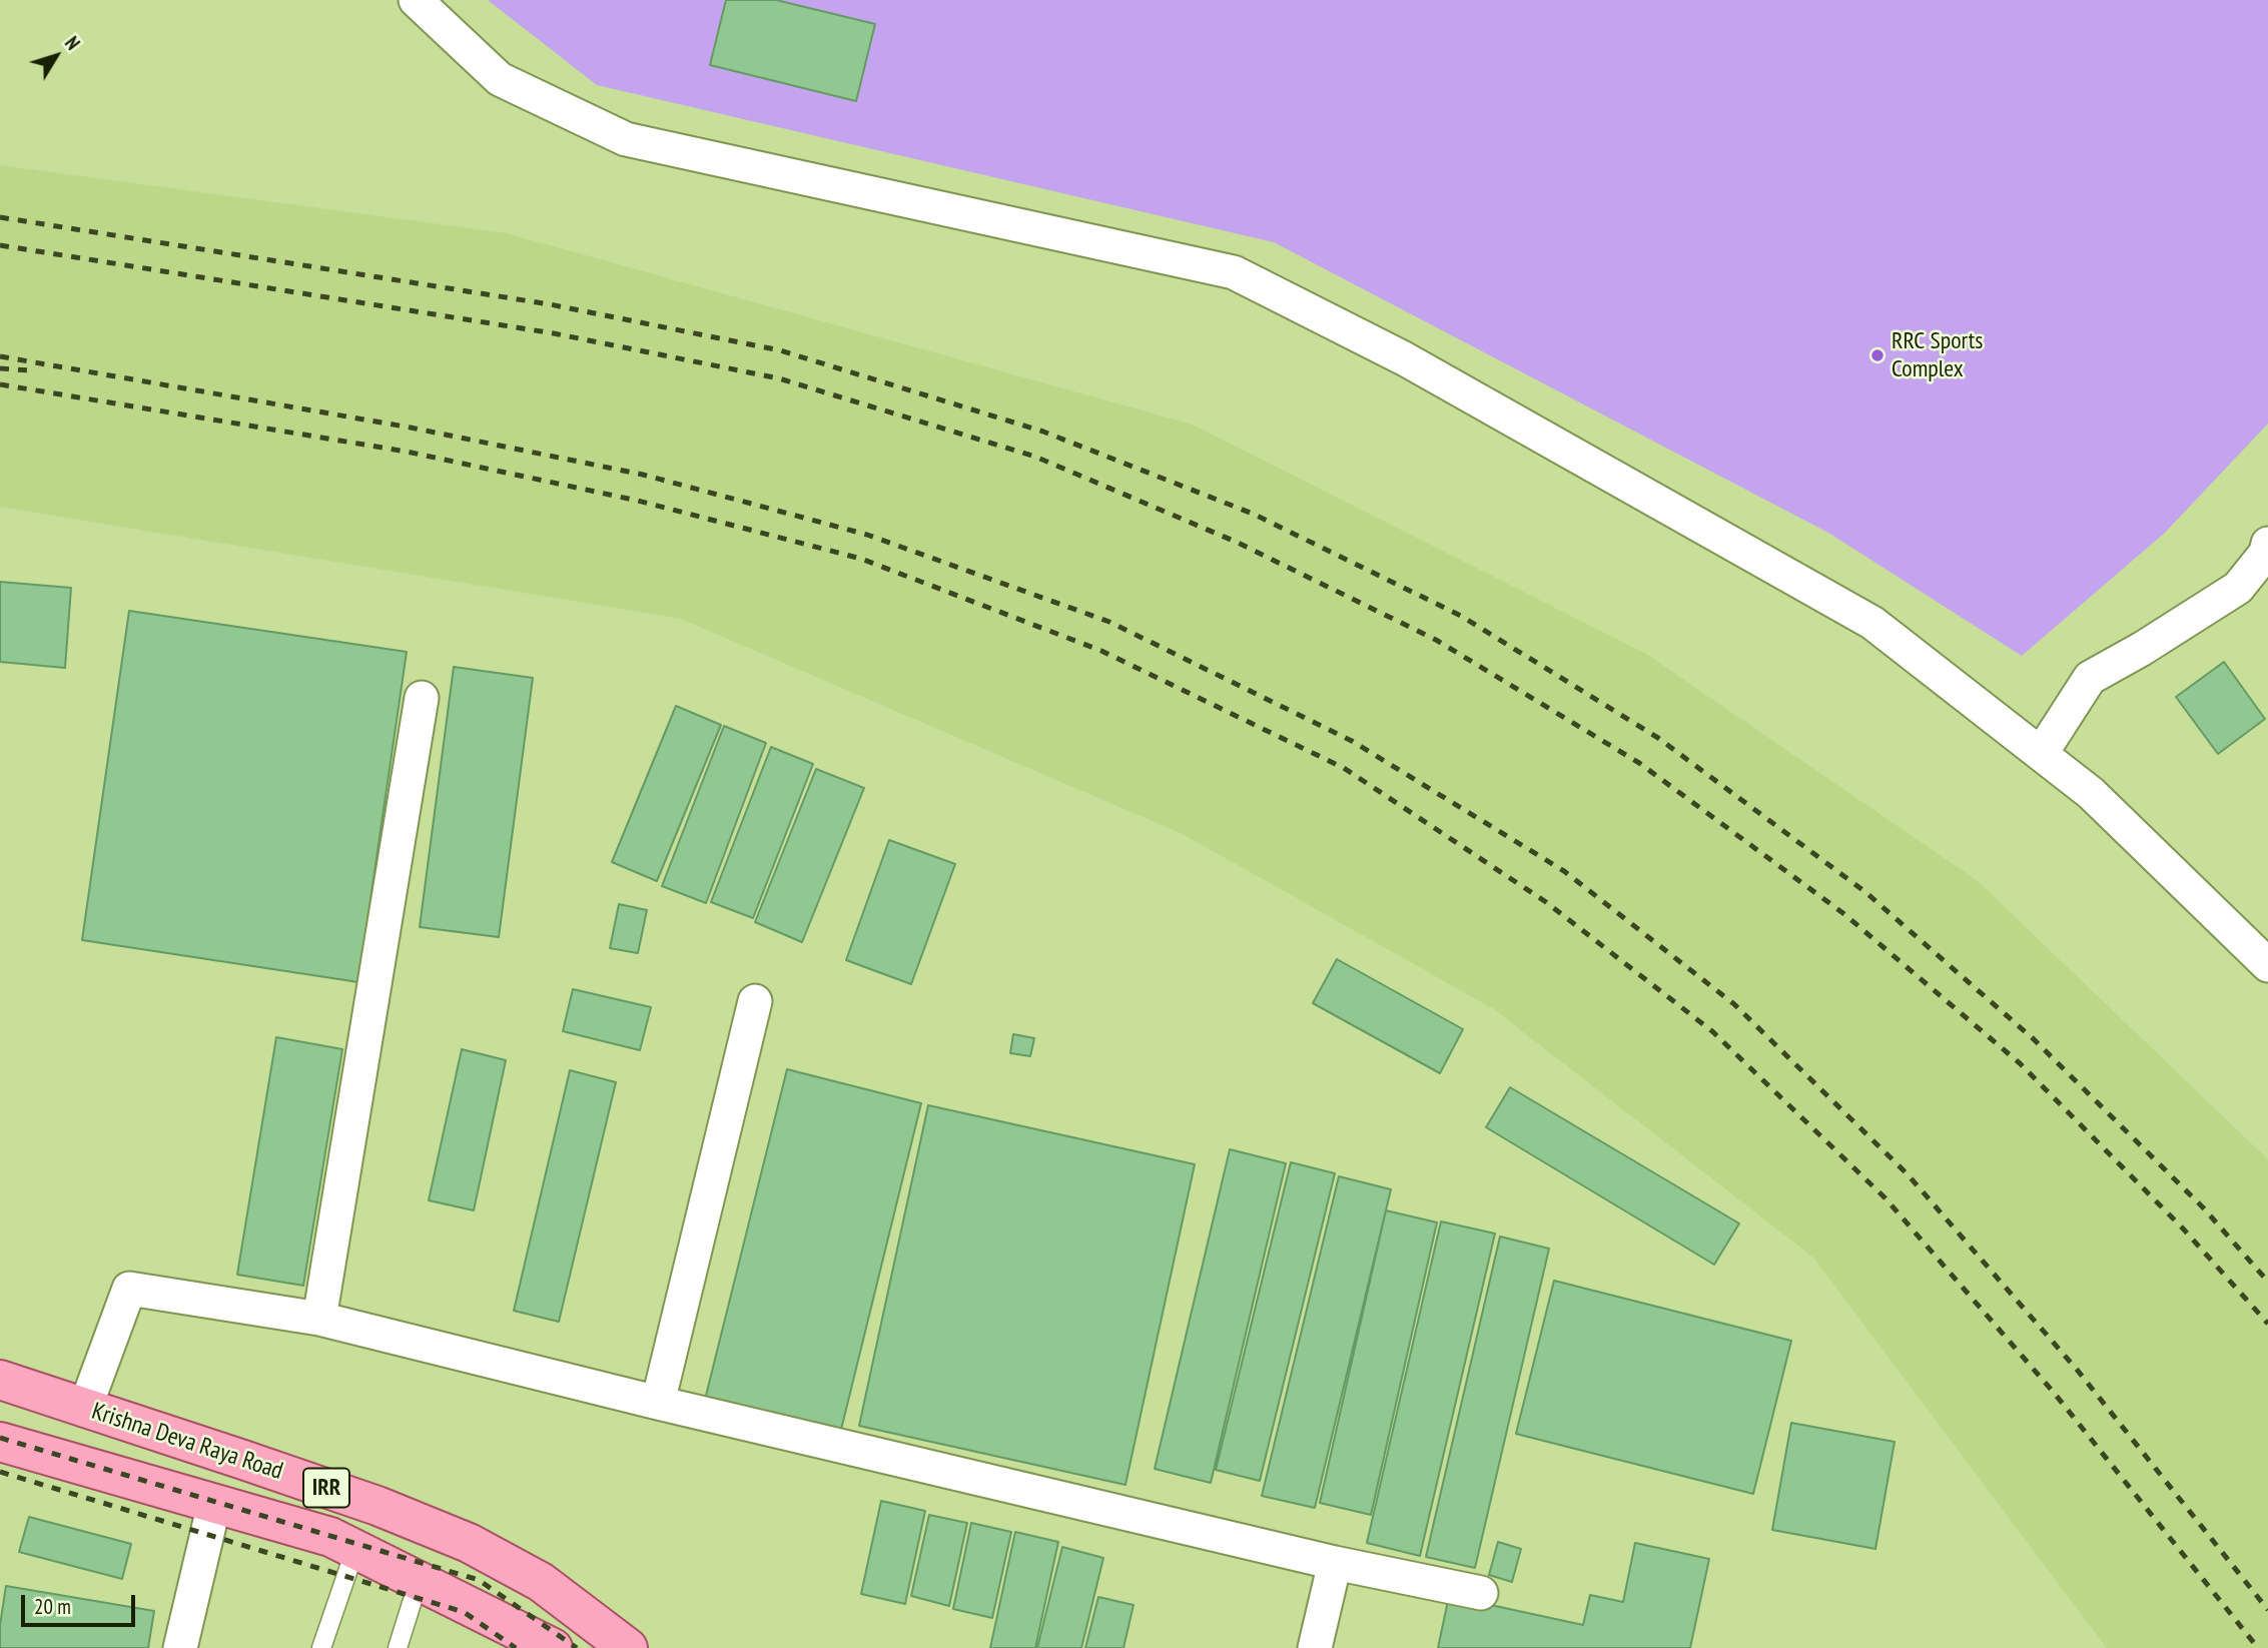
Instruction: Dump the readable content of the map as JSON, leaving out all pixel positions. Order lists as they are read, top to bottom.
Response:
{
  "streets": {
    "main road": ["Krishna Deva Raya Road", "IRR"]
  },
  "places": ["RRC Sports Complex"],
  "scale_bar": "20 m",
  "north": "top right"
}
